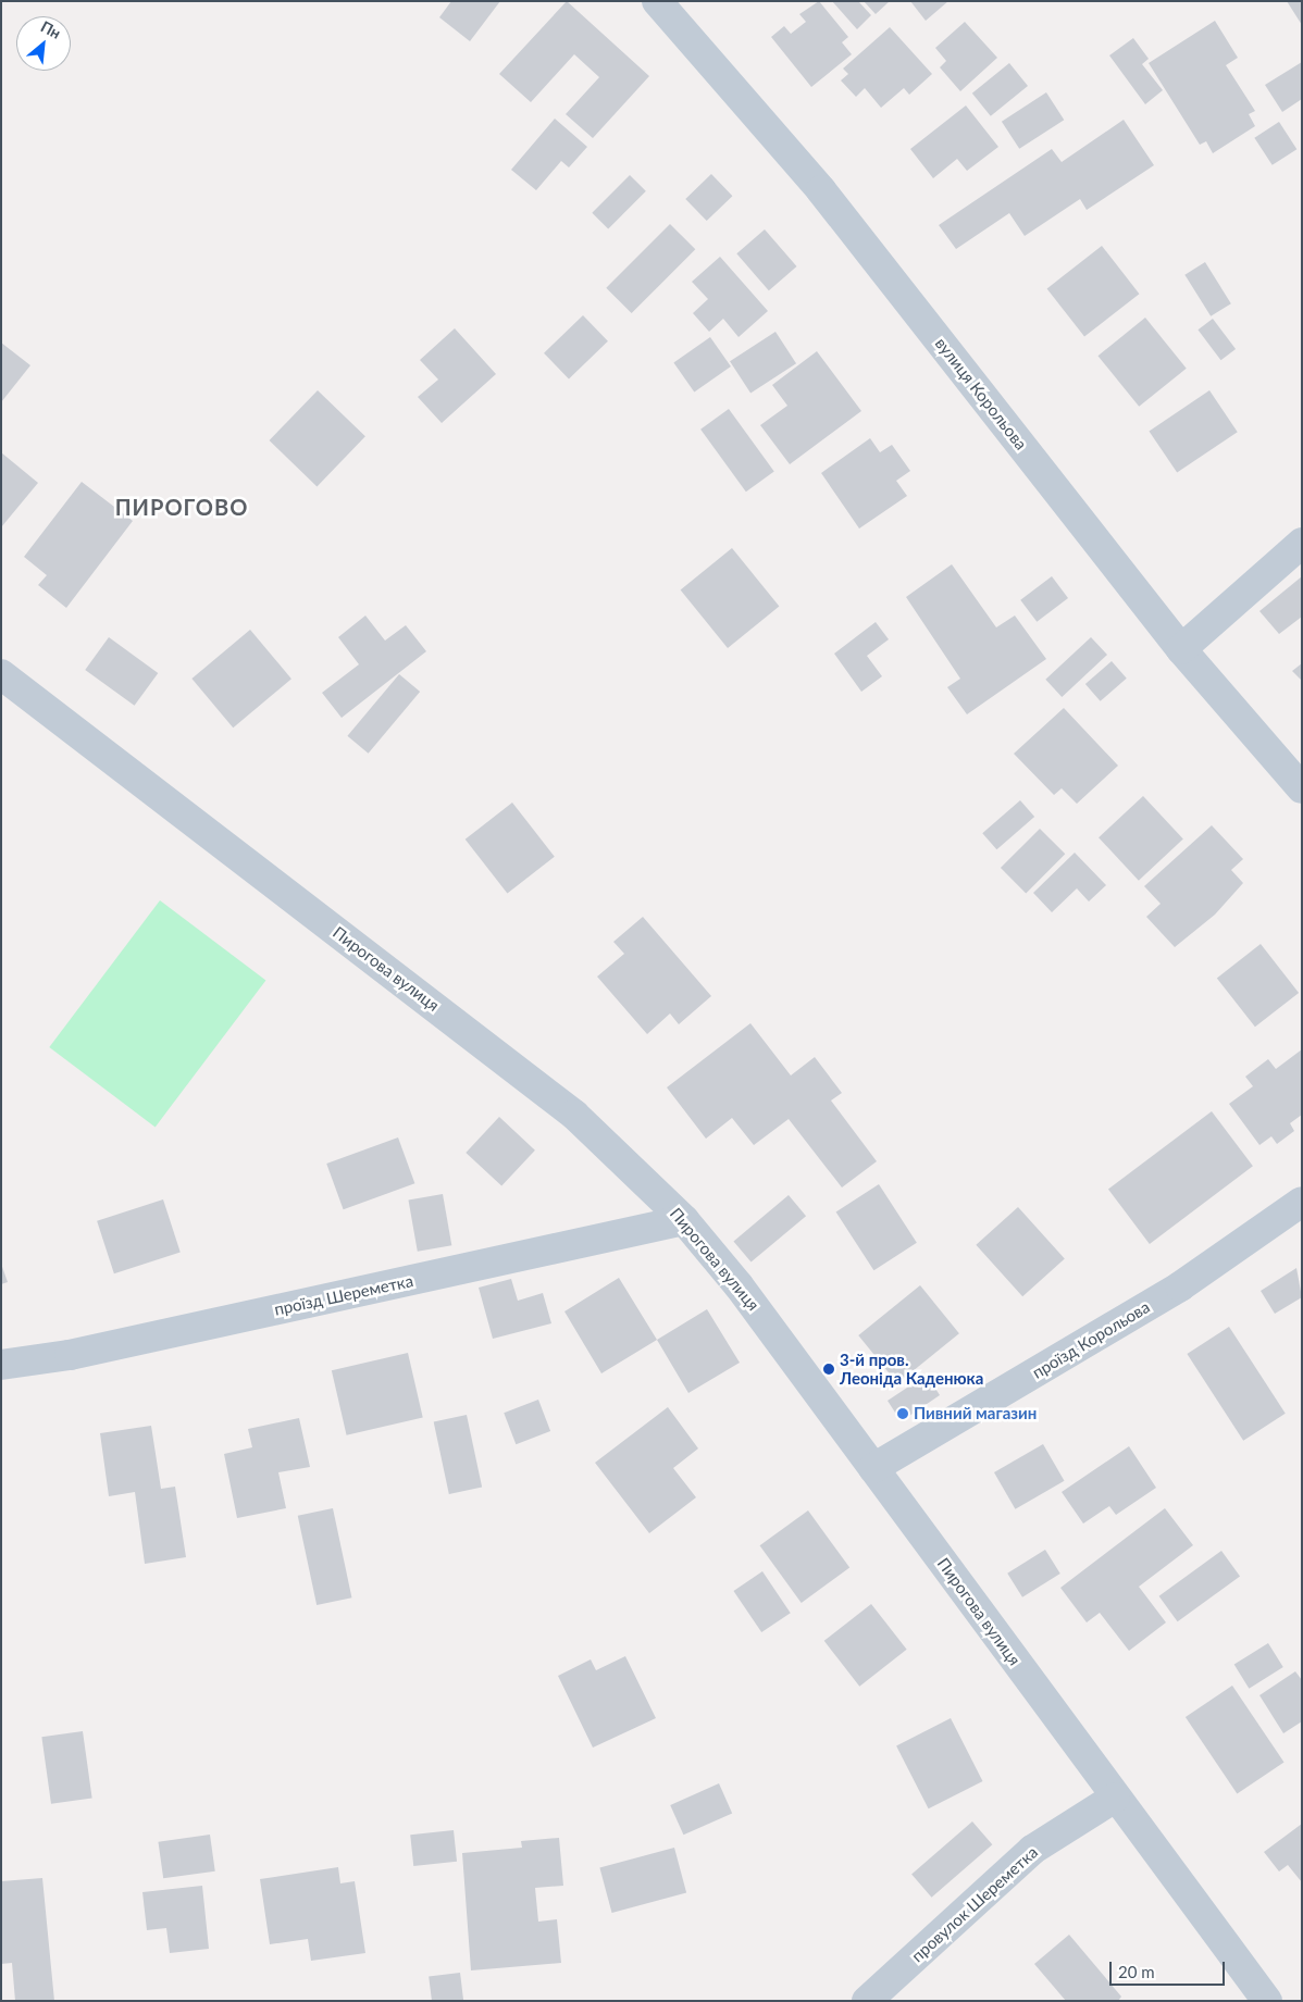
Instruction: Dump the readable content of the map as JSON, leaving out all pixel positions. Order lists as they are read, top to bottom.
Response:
{
  "streets": {
    "street": [
      "вулиця Корольова",
      "Пирогова вулиця",
      "проїзд Шереметка",
      "проїзд Корольова",
      "провулок Шереметка"
    ]
  },
  "crossings": [
    ["Пирогова вулиця", "проїзд Шереметка"],
    ["Пирогова вулиця", "проїзд Корольова"],
    ["Пирогова вулиця", "провулок Шереметка"]
  ],
  "districts": ["ПИРОГОВО"],
  "places": ["3-й пров. Леоніда Каденюка", "Пивний магазин"],
  "scale_bar": "20 m",
  "north": "top right"
}
